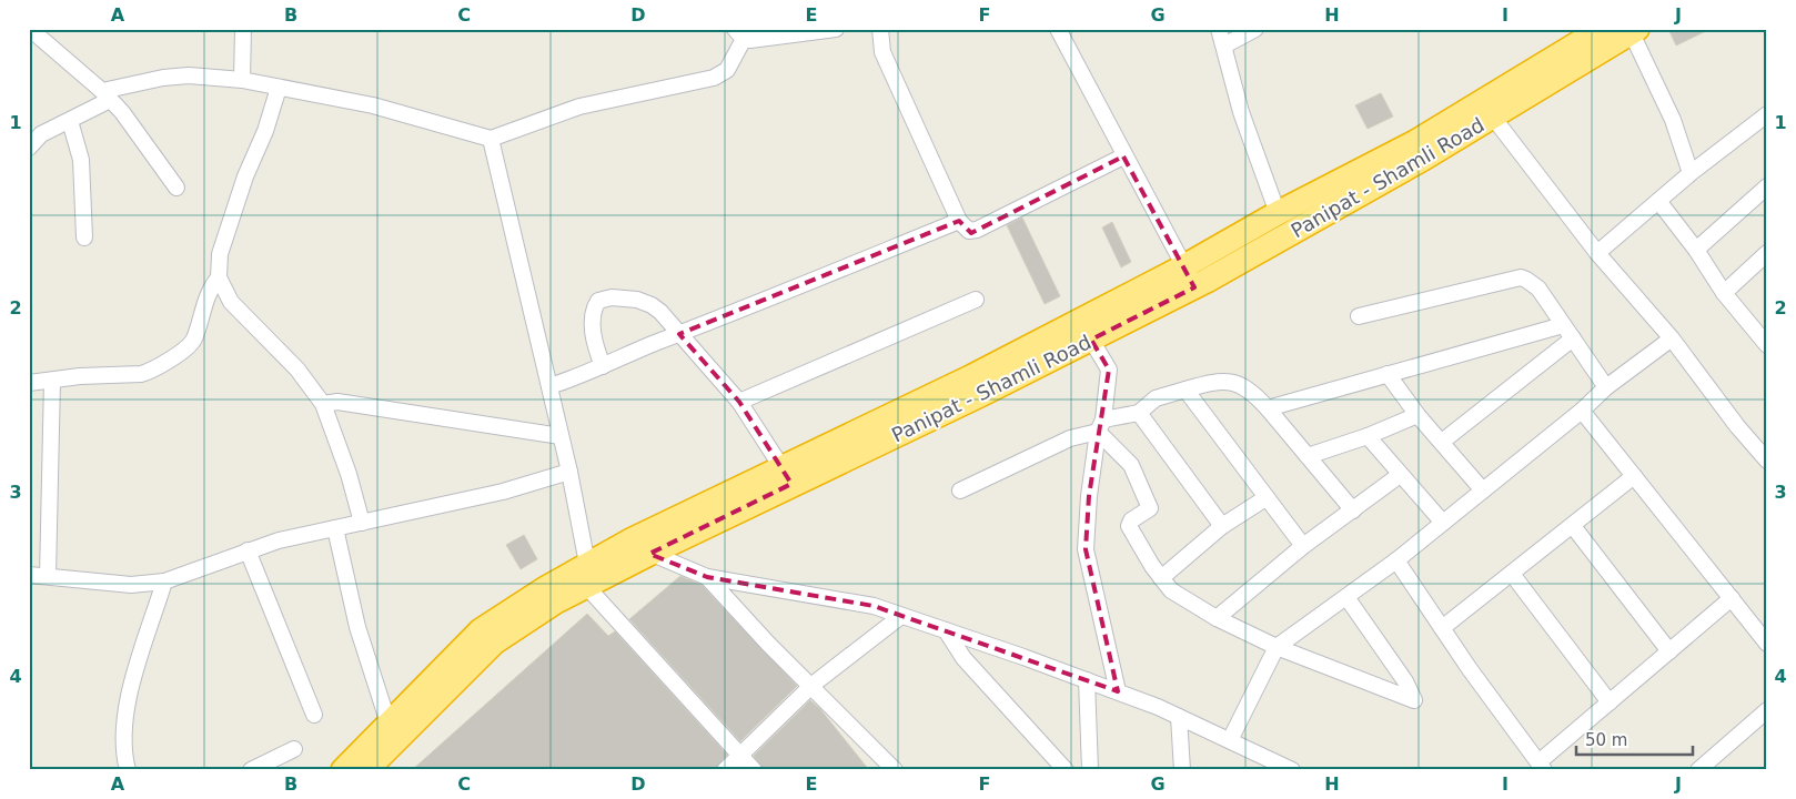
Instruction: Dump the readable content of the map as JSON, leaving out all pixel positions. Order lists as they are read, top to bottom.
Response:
{
  "streets": {
    "highway": ["Panipat - Shamli Road"]
  },
  "scale_bar": "50 m",
  "grid": {
    "columns": [
      "A",
      "B",
      "C",
      "D",
      "E",
      "F",
      "G",
      "H",
      "I",
      "J"
    ],
    "rows": [
      "1",
      "2",
      "3",
      "4"
    ]
  }
}
